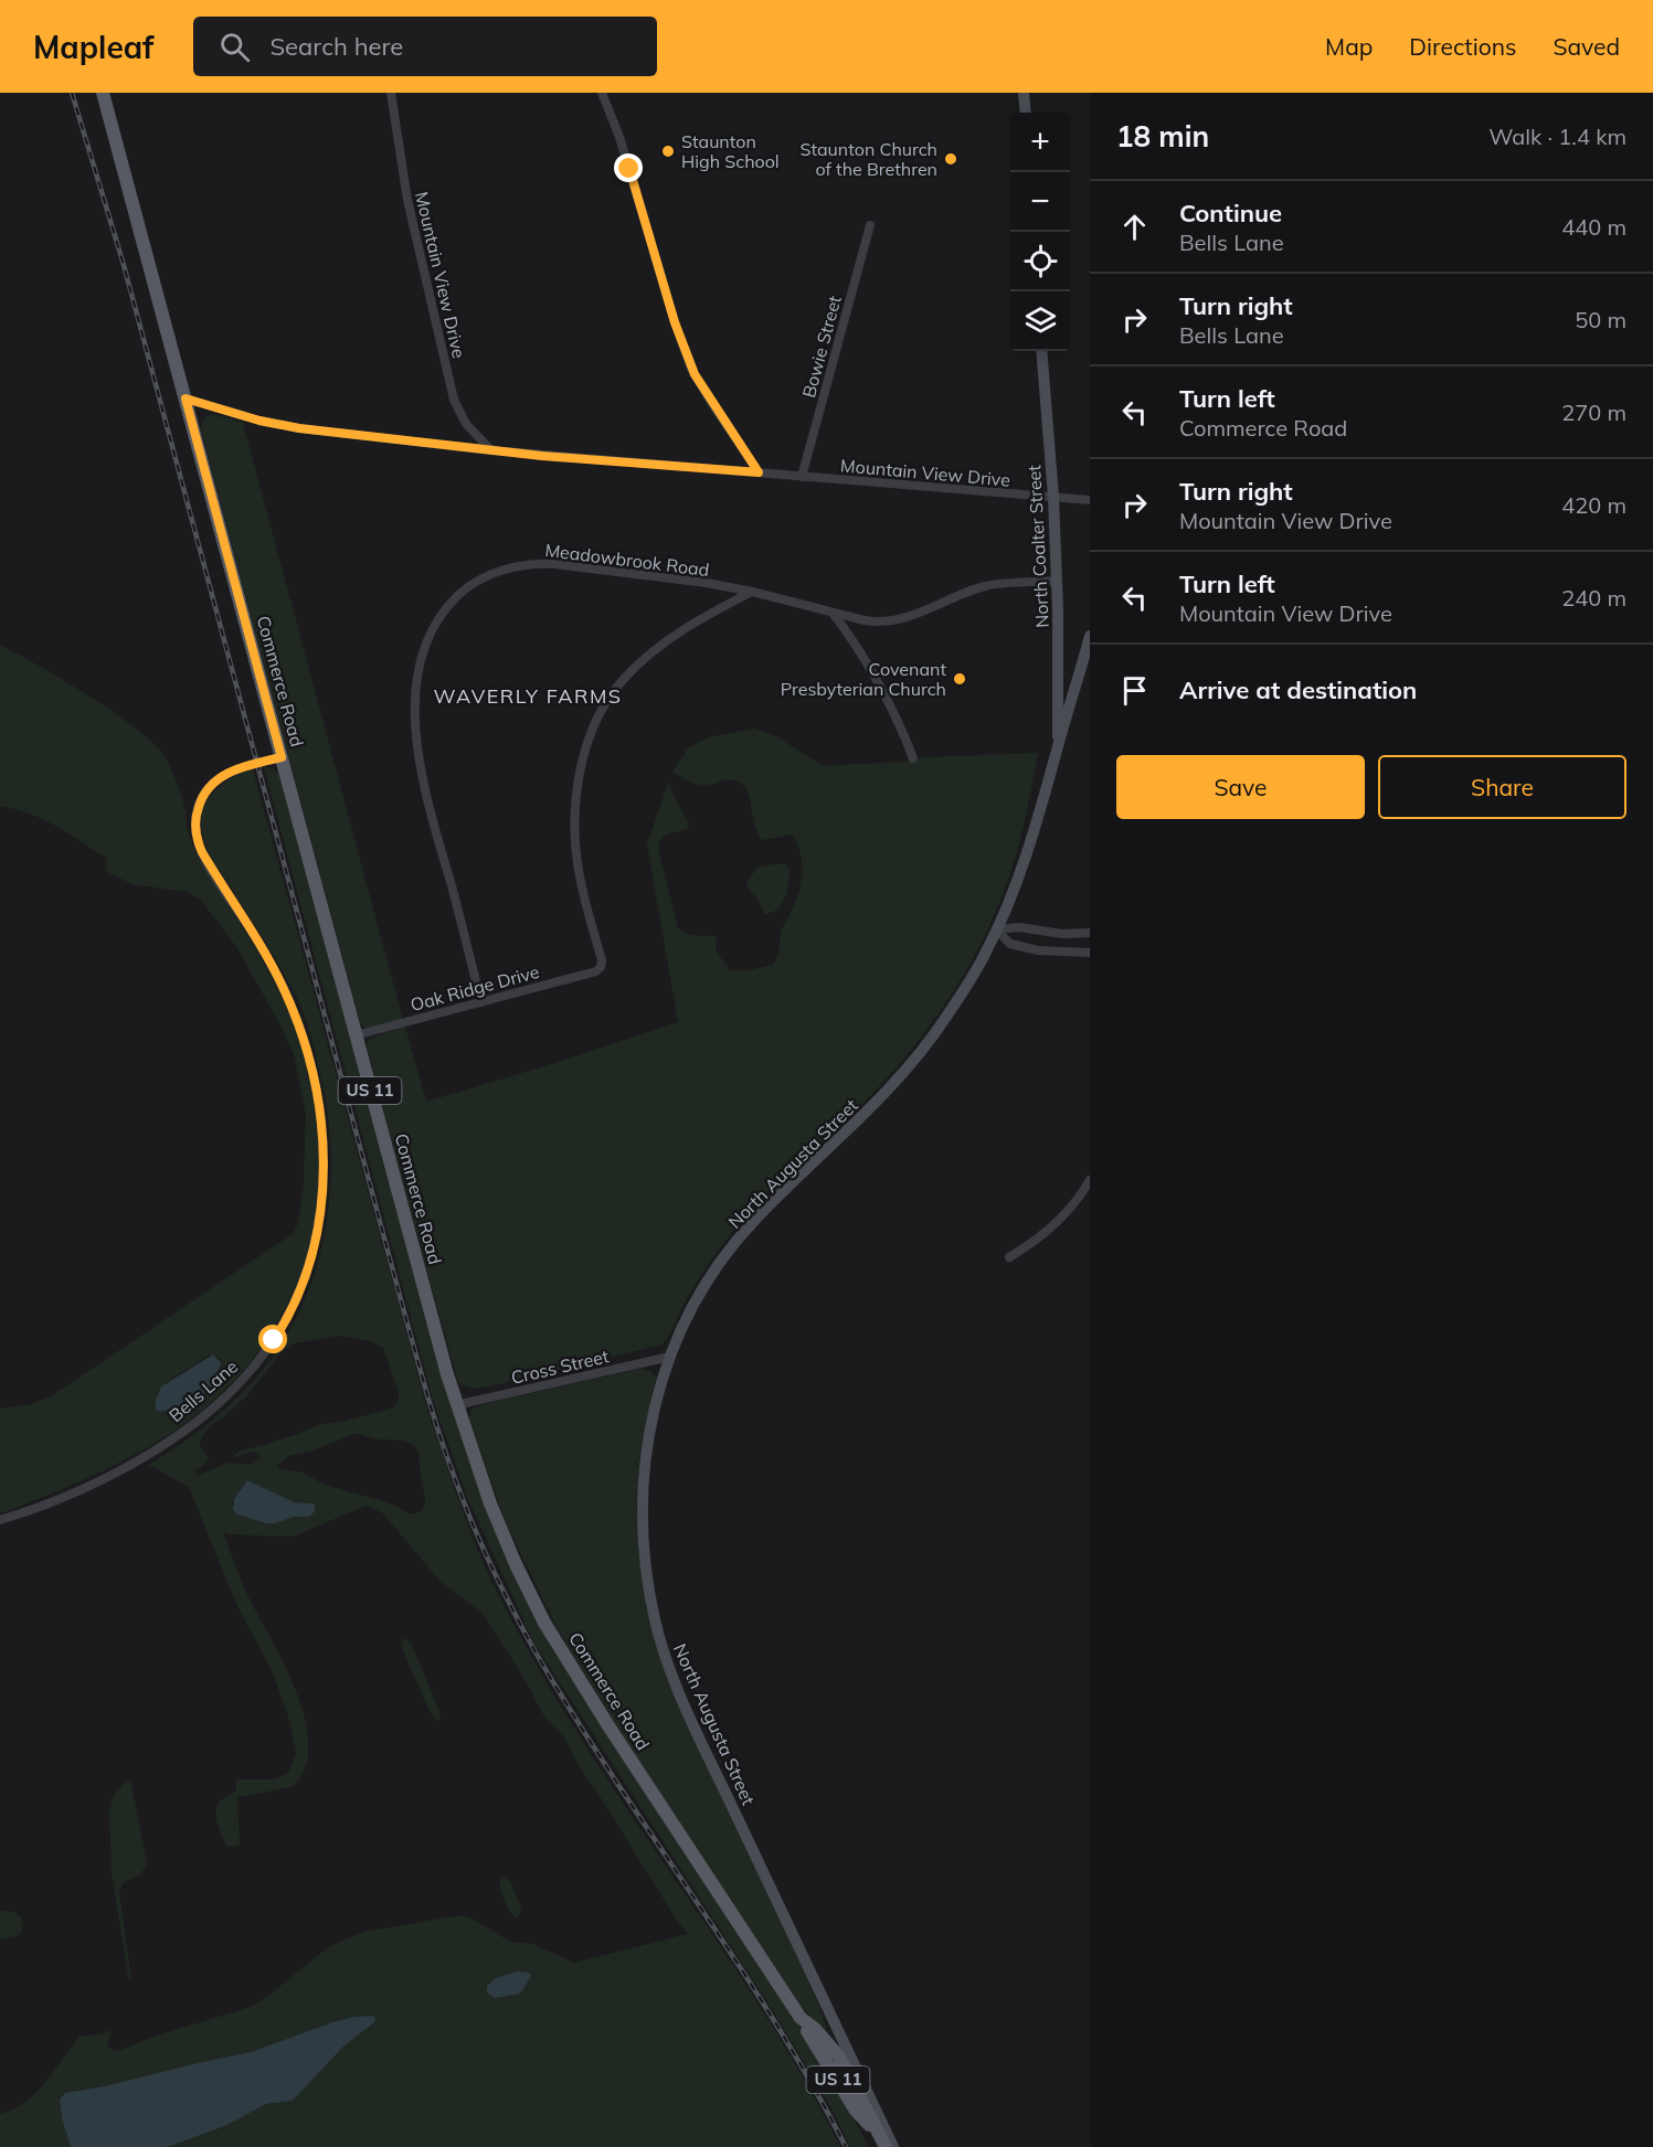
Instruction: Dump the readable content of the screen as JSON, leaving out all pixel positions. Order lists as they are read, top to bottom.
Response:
{
  "streets": {
    "main road": [
      "North Coalter Street",
      "Commerce Road",
      "US 11",
      "North Augusta Street"
    ],
    "street": [
      "Mountain View Drive",
      "Bowie Street",
      "Meadowbrook Road",
      "Oak Ridge Drive",
      "Cross Street",
      "Bells Lane"
    ]
  },
  "crossings": [
    ["Mountain View Drive", "Bowie Street"],
    ["Mountain View Drive", "North Coalter Street"],
    ["Mountain View Drive", "Commerce Road"],
    ["North Coalter Street", "Meadowbrook Road"],
    ["North Coalter Street", "North Augusta Street"],
    ["Meadowbrook Road", "Oak Ridge Drive"],
    ["Commerce Road", "Oak Ridge Drive"],
    ["Commerce Road", "US 11"],
    ["Commerce Road", "North Augusta Street"],
    ["Commerce Road", "Cross Street"],
    ["Commerce Road", "Bells Lane"],
    ["North Augusta Street", "Cross Street"]
  ],
  "districts": ["WAVERLY FARMS"],
  "places": ["Staunton High School", "Staunton Church of the Brethren", "Covenant Presbyterian Church"],
  "page": {
    "header": "Mapleaf",
    "search": "Search here",
    "nav": ["Map", "Directions", "Saved"],
    "heading": ["18 min", "Walk · 1.4 km"],
    "map_buttons": ["+", "−"],
    "list": [
      ["Continue", "Bells Lane", "440 m"],
      ["Turn right", "Bells Lane", "50 m"],
      ["Turn left", "Commerce Road", "270 m"],
      ["Turn right", "Mountain View Drive", "420 m"],
      ["Turn left", "Mountain View Drive", "240 m"],
      "Arrive at destination"
    ],
    "buttons": ["Save", "Share"]
  }
}
